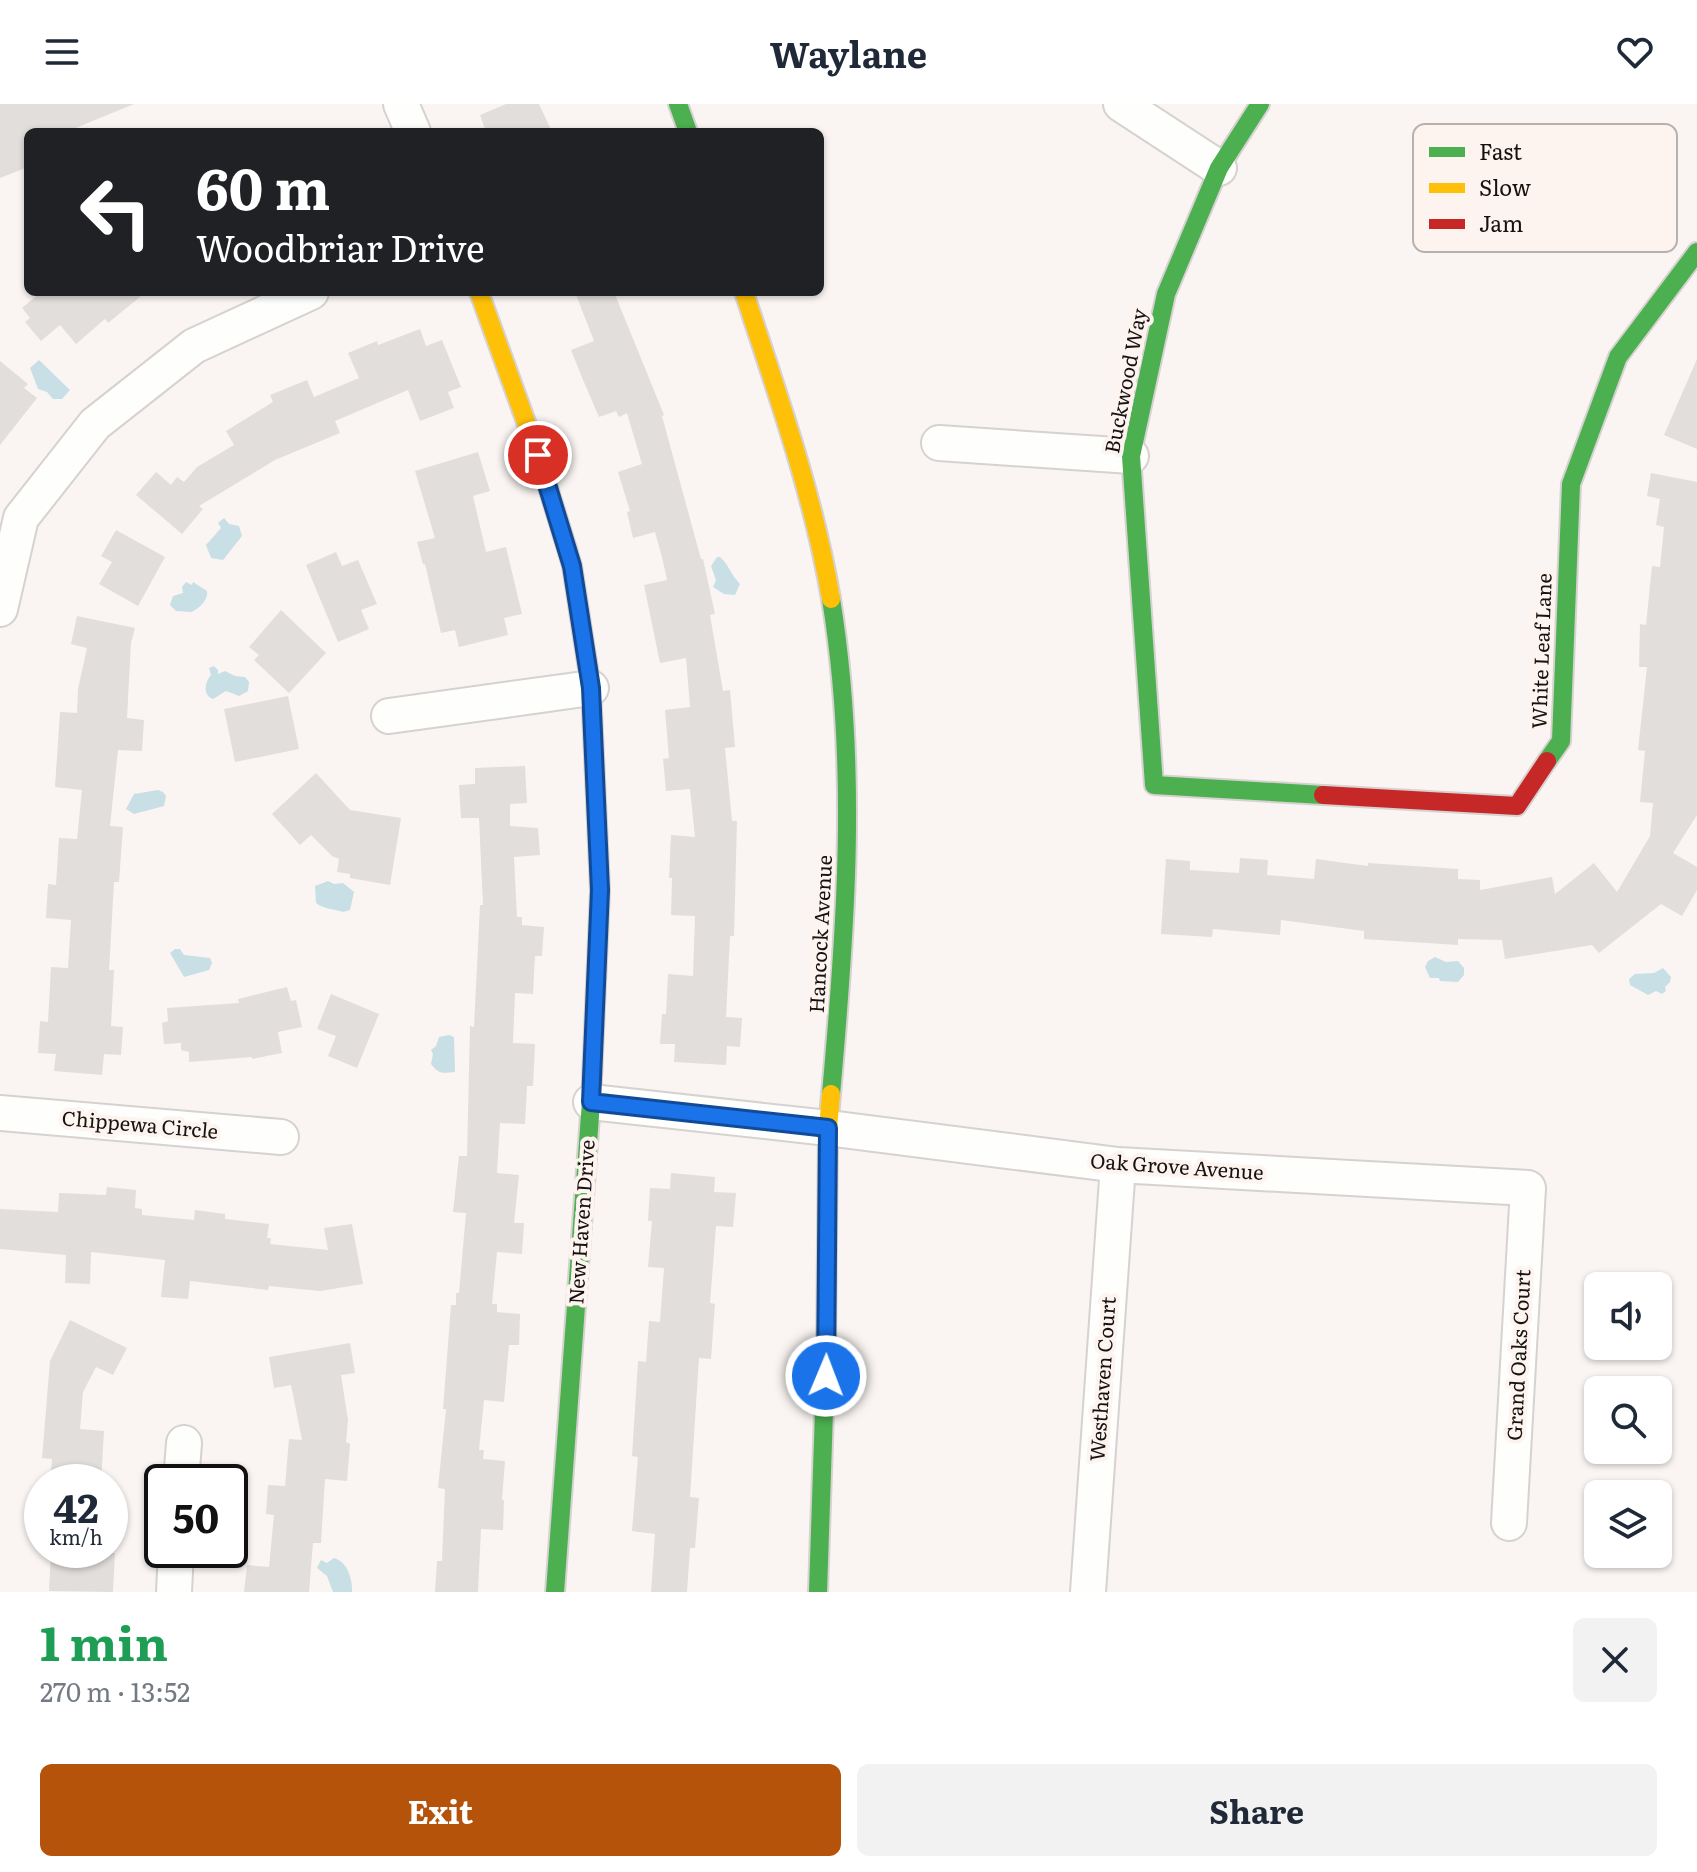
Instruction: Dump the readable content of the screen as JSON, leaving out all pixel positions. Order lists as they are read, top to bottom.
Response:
{
  "streets": {
    "street": [
      "Buckwood Way",
      "White Leaf Lane",
      "Hancock Avenue",
      "Chippewa Circle",
      "Oak Grove Avenue",
      "New Haven Drive",
      "Grand Oaks Court",
      "Westhaven Court"
    ]
  },
  "crossings": [
    ["Buckwood Way", "White Leaf Lane"],
    ["Hancock Avenue", "Oak Grove Avenue"],
    ["Oak Grove Avenue", "New Haven Drive"],
    ["Oak Grove Avenue", "Grand Oaks Court"],
    ["Oak Grove Avenue", "Westhaven Court"]
  ],
  "legend": ["Fast", "Slow", "Jam"],
  "page": {
    "header": "Waylane",
    "turn": ["60 m", "Woodbriar Drive"],
    "speed": "42 km/h",
    "limit": "50",
    "heading": ["1 min", "270 m · 13:52"],
    "buttons": ["Exit", "Share"]
  }
}
